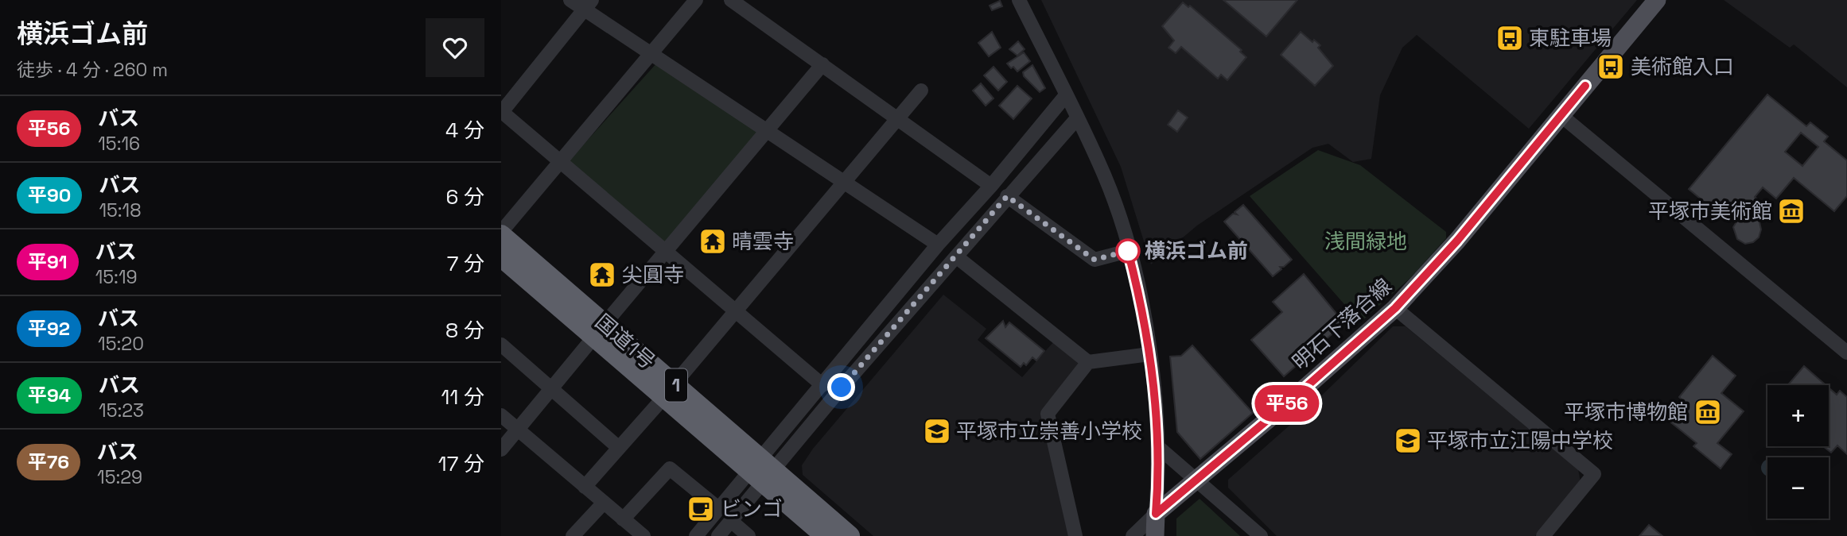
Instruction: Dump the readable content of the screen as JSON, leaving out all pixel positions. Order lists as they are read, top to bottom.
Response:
{
  "streets": {
    "highway": ["国道1号", "1"],
    "main road": ["明石下落合線"]
  },
  "parks": ["浅間緑地"],
  "places": {
    "bus stop": ["東駐車場", "美術館入口"],
    "museum": ["平塚市美術館", "平塚市博物館"],
    "temple": ["晴雲寺", "尖圓寺"],
    "other": ["横浜ゴム前"],
    "school or university": ["平塚市立崇善小学校", "平塚市立江陽中学校"],
    "cafe": ["ビンゴ"]
  },
  "lines": ["bus line 平56"],
  "page": {
    "heading": ["横浜ゴム前", "徒歩 · 4 分 · 260 m"],
    "on_map": "平56",
    "list": [
      {
        "mark": "平56",
        "name": "バス",
        "note": "15:16",
        "value": "4 分"
      },
      {
        "mark": "平90",
        "name": "バス",
        "note": "15:18",
        "value": "6 分"
      },
      {
        "mark": "平91",
        "name": "バス",
        "note": "15:19",
        "value": "7 分"
      },
      {
        "mark": "平92",
        "name": "バス",
        "note": "15:20",
        "value": "8 分"
      },
      {
        "mark": "平94",
        "name": "バス",
        "note": "15:23",
        "value": "11 分"
      },
      {
        "mark": "平76",
        "name": "バス",
        "note": "15:29",
        "value": "17 分"
      }
    ],
    "map_buttons": ["+", "−"]
  }
}
